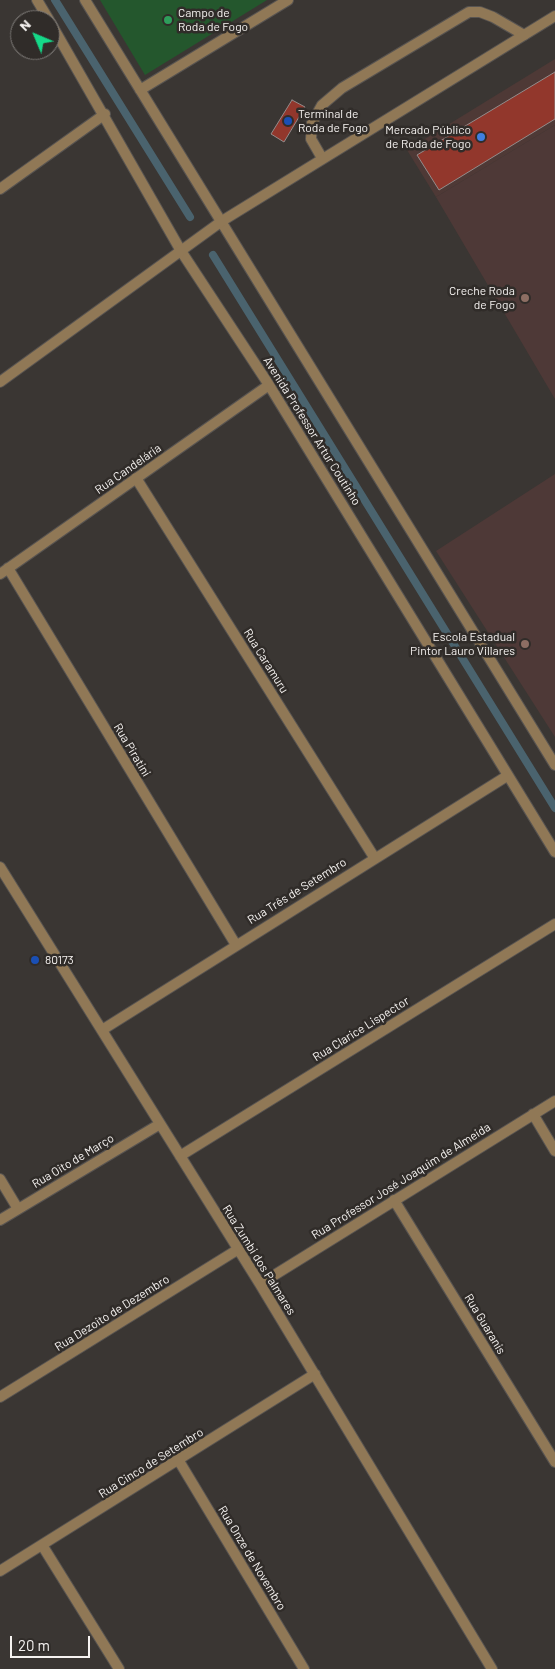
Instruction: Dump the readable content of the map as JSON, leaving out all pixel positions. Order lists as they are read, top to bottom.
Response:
{
  "streets": {
    "street": [
      "Avenida Professor Artur Coutinho",
      "Rua Candelária",
      "Rua Caramuru",
      "Rua Piratini",
      "Rua Três de Setembro",
      "Rua Clarice Lispector",
      "Rua Oito de Março",
      "Rua Professor José Joaquim de Almeida",
      "Rua Zumbi dos Palmares",
      "Rua Dezoito de Dezembro",
      "Rua Guaranis",
      "Rua Cinco de Setembro",
      "Rua Onze de Novembro"
    ]
  },
  "crossings": [
    ["Avenida Professor Artur Coutinho", "Rua Candelária"],
    ["Avenida Professor Artur Coutinho", "Rua Três de Setembro"],
    ["Rua Candelária", "Rua Caramuru"],
    ["Rua Candelária", "Rua Piratini"],
    ["Rua Caramuru", "Rua Três de Setembro"],
    ["Rua Piratini", "Rua Três de Setembro"],
    ["Rua Três de Setembro", "Rua Zumbi dos Palmares"],
    ["Rua Clarice Lispector", "Rua Zumbi dos Palmares"],
    ["Rua Oito de Março", "Rua Zumbi dos Palmares"],
    ["Rua Professor José Joaquim de Almeida", "Rua Zumbi dos Palmares"],
    ["Rua Professor José Joaquim de Almeida", "Rua Guaranis"],
    ["Rua Zumbi dos Palmares", "Rua Dezoito de Dezembro"],
    ["Rua Zumbi dos Palmares", "Rua Cinco de Setembro"],
    ["Rua Cinco de Setembro", "Rua Onze de Novembro"]
  ],
  "places": [
    "Campo de Roda de Fogo",
    "Terminal de Roda de Fogo",
    "Mercado Público de Roda de Fogo",
    "Creche Roda de Fogo",
    "Escola Estadual Pintor Lauro Villares",
    "80173"
  ],
  "scale_bar": "20 m",
  "north": "top left"
}
